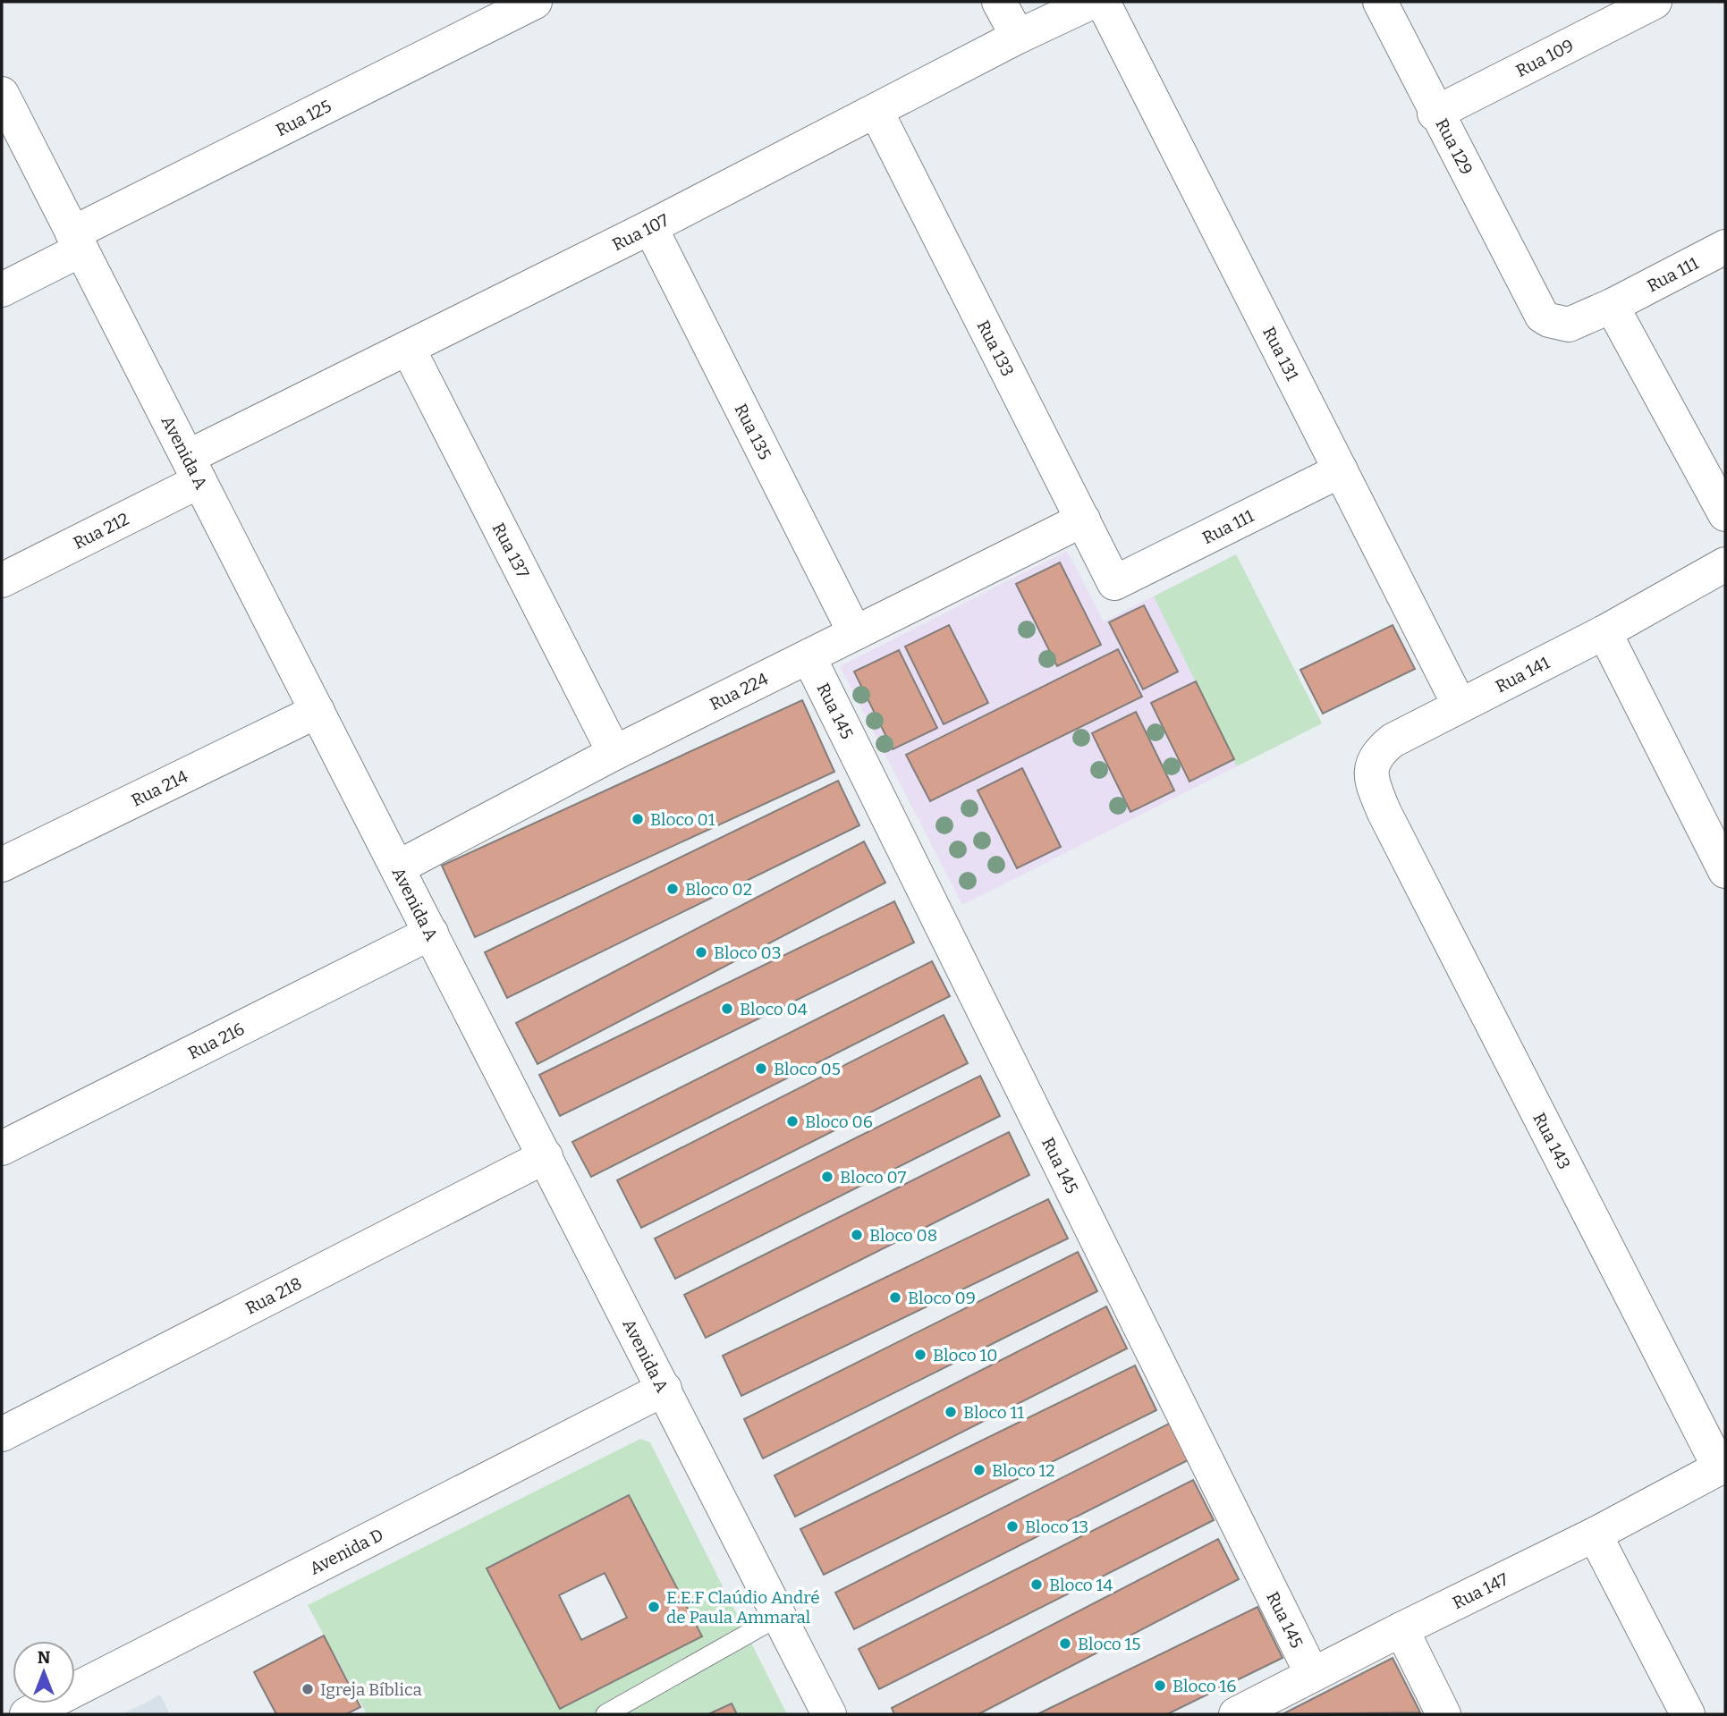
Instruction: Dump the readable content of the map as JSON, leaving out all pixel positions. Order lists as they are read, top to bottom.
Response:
{
  "streets": {
    "street": [
      "Rua 109",
      "Rua 125",
      "Rua 129",
      "Rua 107",
      "Rua 111",
      "Rua 133",
      "Rua 131",
      "Rua 135",
      "Avenida A",
      "Rua 212",
      "Rua 137",
      "Rua 141",
      "Rua 224",
      "Rua 145",
      "Rua 214",
      "Rua 216",
      "Rua 143",
      "Rua 218",
      "Avenida D",
      "Rua 147"
    ]
  },
  "crossings": [
    ["Rua 109", "Rua 129"],
    ["Rua 125", "Avenida A"],
    ["Rua 129", "Rua 111"],
    ["Rua 107", "Rua 133"],
    ["Rua 107", "Rua 135"],
    ["Rua 107", "Avenida A"],
    ["Rua 107", "Rua 212"],
    ["Rua 107", "Rua 137"],
    ["Rua 111", "Rua 133"],
    ["Rua 111", "Rua 131"],
    ["Rua 133", "Rua 224"],
    ["Rua 131", "Rua 141"],
    ["Rua 135", "Rua 224"],
    ["Avenida A", "Rua 212"],
    ["Avenida A", "Rua 224"],
    ["Avenida A", "Rua 214"],
    ["Avenida A", "Rua 216"],
    ["Avenida A", "Rua 218"],
    ["Avenida A", "Avenida D"],
    ["Rua 137", "Rua 224"],
    ["Rua 141", "Rua 143"],
    ["Rua 224", "Rua 145"],
    ["Rua 145", "Rua 147"],
    ["Rua 143", "Rua 147"]
  ],
  "places": [
    "Bloco 01",
    "Bloco 02",
    "Bloco 03",
    "Bloco 04",
    "Bloco 05",
    "Bloco 06",
    "Bloco 07",
    "Bloco 08",
    "Bloco 09",
    "Bloco 10",
    "Bloco 11",
    "Bloco 12",
    "Bloco 13",
    "Bloco 14",
    "E.E.F Claúdio André de Paula Ammaral",
    "Bloco 15",
    "Bloco 16",
    "Igreja Bíblica"
  ],
  "north": "top"
}
